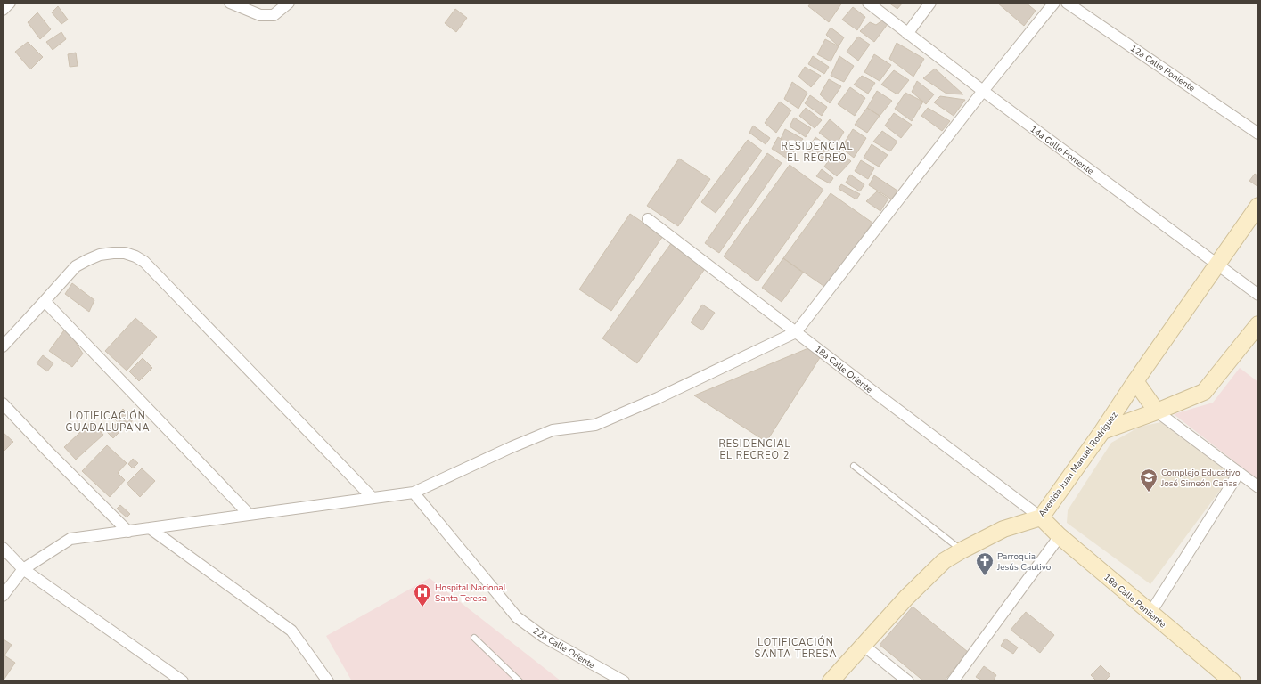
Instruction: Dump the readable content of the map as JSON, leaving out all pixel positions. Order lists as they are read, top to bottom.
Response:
{
  "streets": {
    "street": [
      "12a Calle Poniente",
      "14a Calle Poniente",
      "18a Calle Oriente",
      "Avenida Juan Manuel Rodríguez",
      "18a Calle Poniiente",
      "22a Calle Oriente"
    ]
  },
  "crossings": [
    ["14a Calle Poniente", "Avenida Juan Manuel Rodríguez"],
    ["18a Calle Oriente", "Avenida Juan Manuel Rodríguez"],
    ["18a Calle Oriente", "18a Calle Poniiente"],
    ["Avenida Juan Manuel Rodríguez", "18a Calle Poniiente"]
  ],
  "districts": [
    "RESIDENCIAL EL RECREO",
    "LOTIFICACIÓN GUADALUPANA",
    "RESIDENCIAL EL RECREO 2",
    "LOTIFICACIÓN SANTA TERESA"
  ],
  "places": {
    "school or university": ["Complejo Educativo José Simeón Cañas"],
    "church": ["Parroquia Jesús Cautivo"],
    "hospital": ["Hospital Nacional Santa Teresa"]
  }
}
